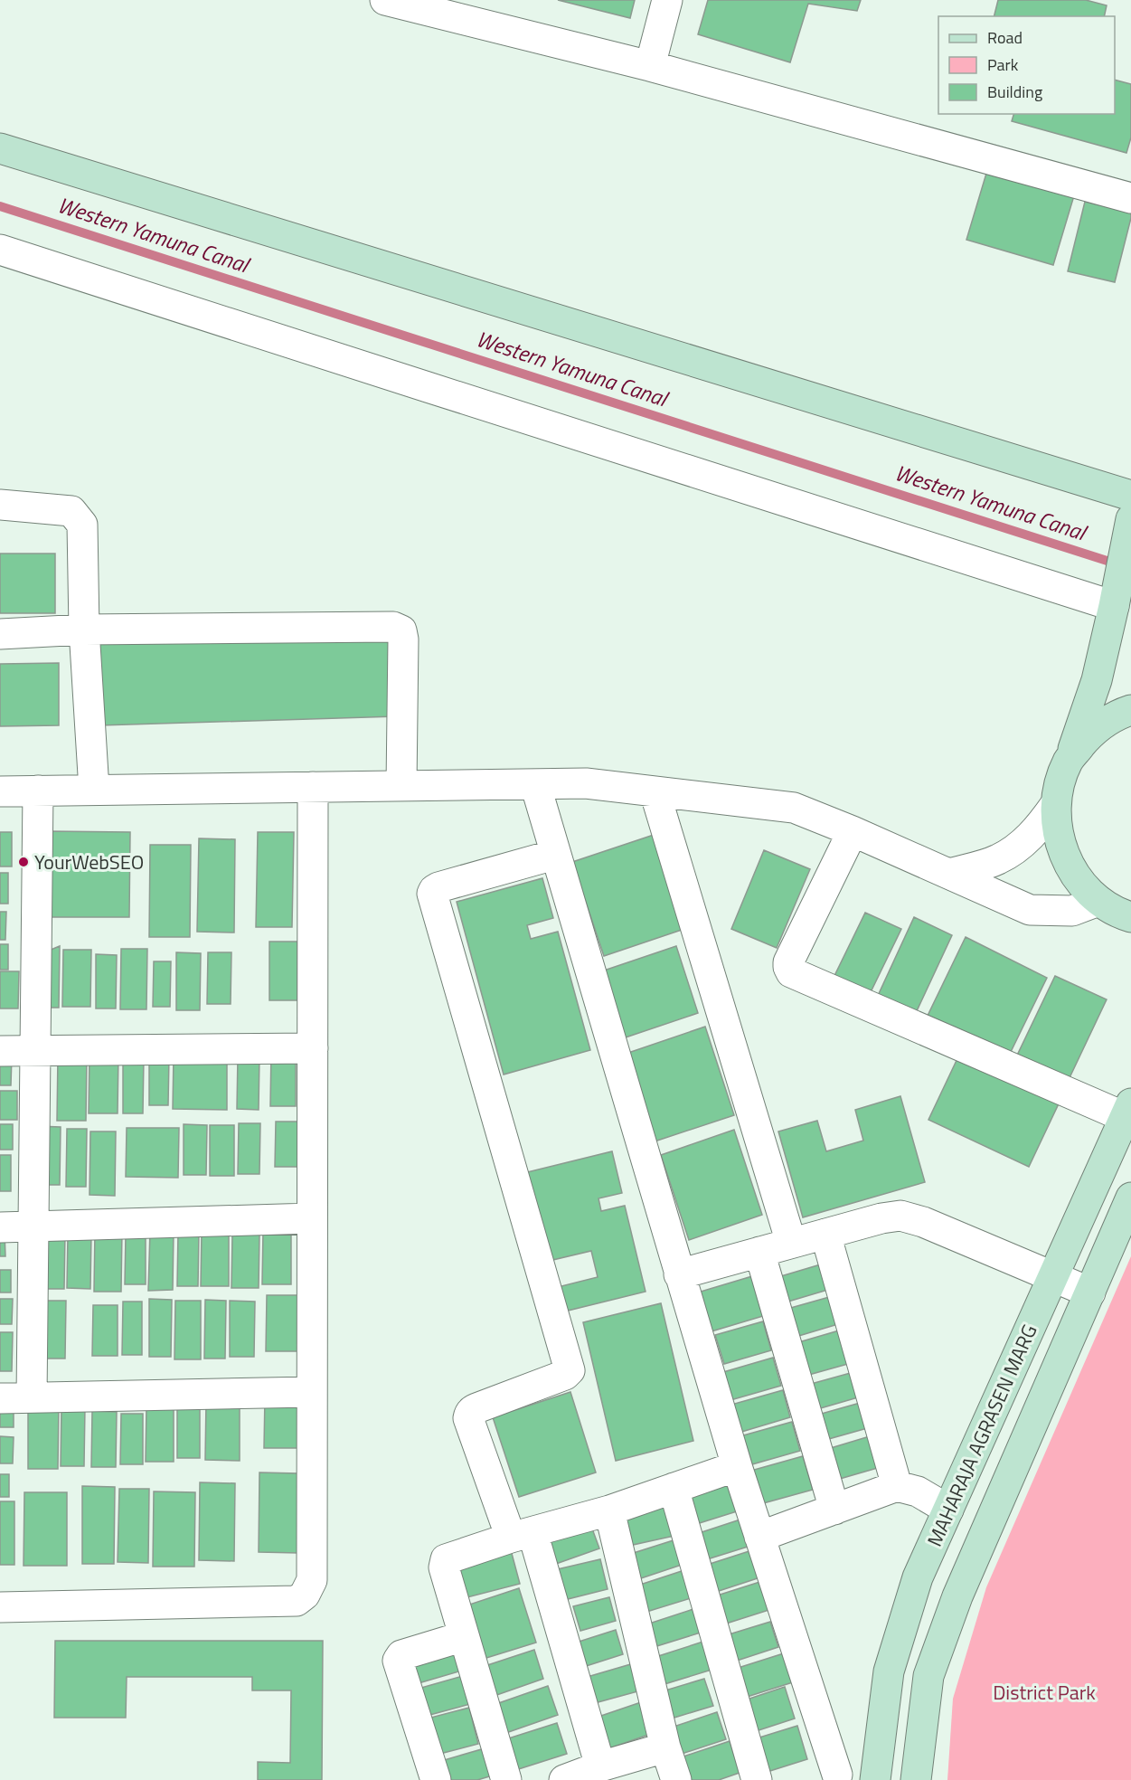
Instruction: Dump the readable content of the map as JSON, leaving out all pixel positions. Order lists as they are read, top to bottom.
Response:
{
  "streets": {
    "street": ["MAHARAJA AGRASEN MARG"]
  },
  "water": ["Western Yamuna Canal"],
  "parks": ["District Park"],
  "places": ["YourWebSEO"],
  "legend": ["Road", "Park", "Building"]
}
